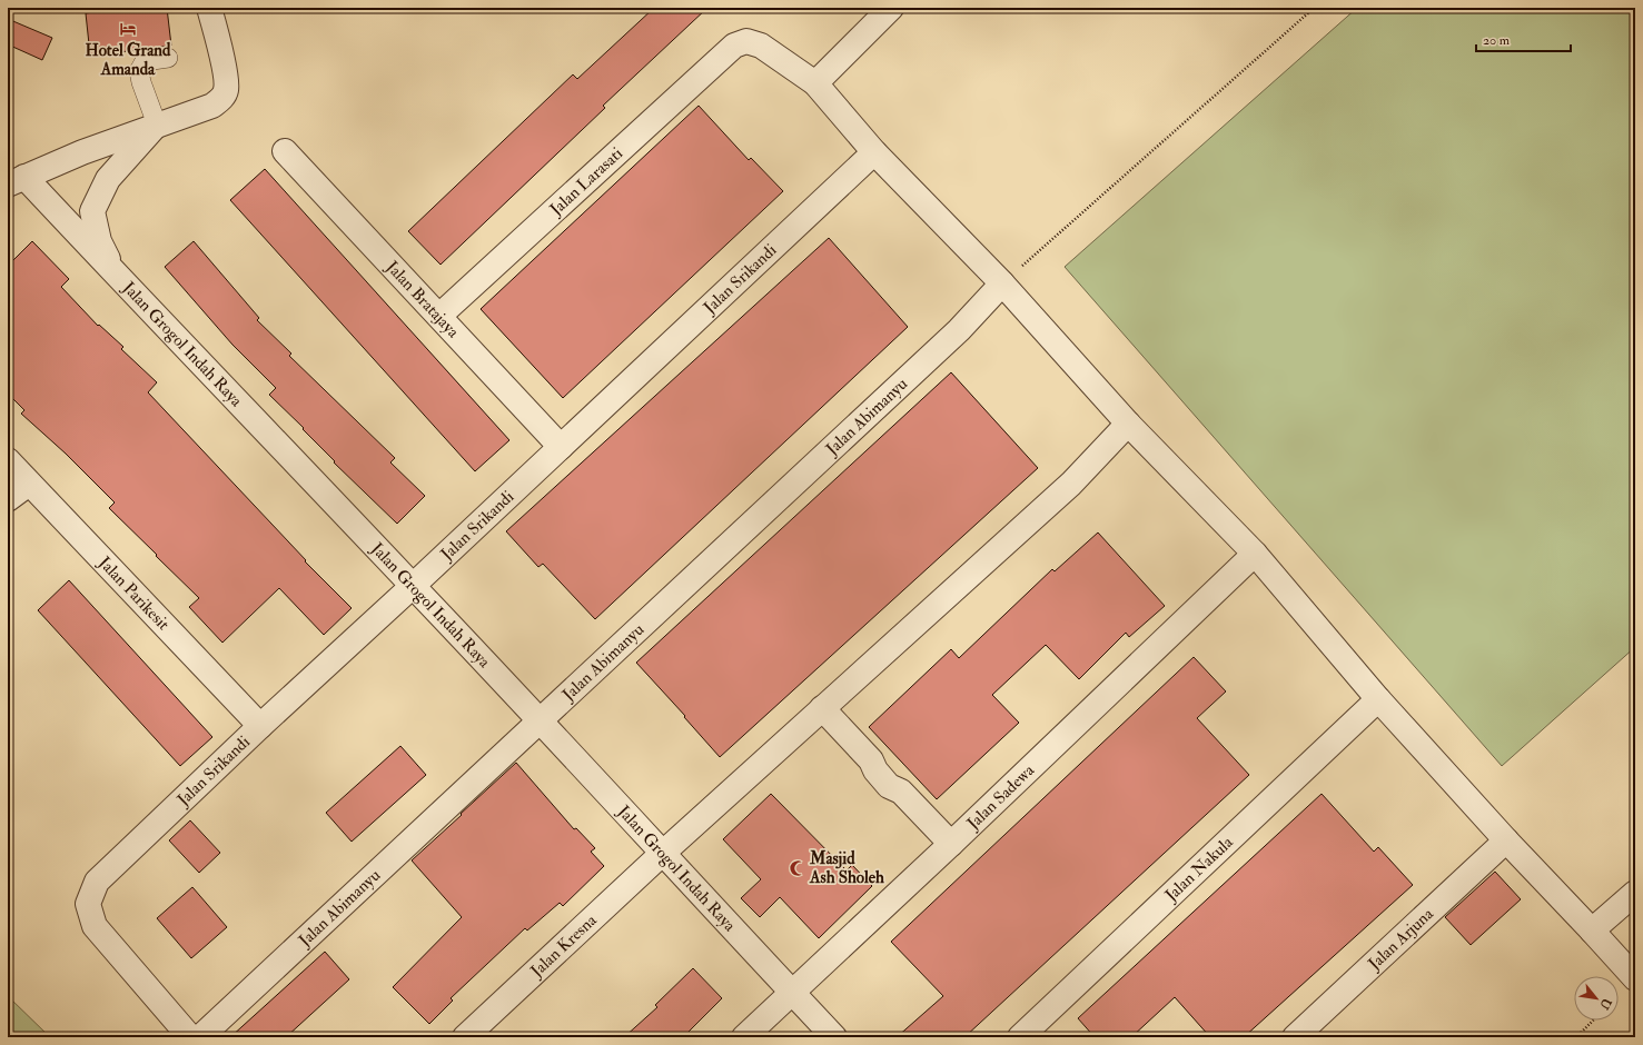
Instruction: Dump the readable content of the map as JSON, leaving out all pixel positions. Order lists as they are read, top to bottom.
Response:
{
  "streets": {
    "street": [
      "Jalan Larasati",
      "Jalan Srikandi",
      "Jalan Bratajaya",
      "Jalan Grogol Indah Raya",
      "Jalan Abimanyu",
      "Jalan Parikesit",
      "Jalan Sadewa",
      "Jalan Nakula",
      "Jalan Arjuna",
      "Jalan Kresna"
    ]
  },
  "crossings": [
    ["Jalan Larasati", "Jalan Bratajaya"],
    ["Jalan Srikandi", "Jalan Bratajaya"],
    ["Jalan Srikandi", "Jalan Grogol Indah Raya"],
    ["Jalan Srikandi", "Jalan Parikesit"],
    ["Jalan Grogol Indah Raya", "Jalan Abimanyu"],
    ["Jalan Grogol Indah Raya", "Jalan Sadewa"],
    ["Jalan Grogol Indah Raya", "Jalan Kresna"]
  ],
  "places": {
    "hotel": ["Hotel Grand Amanda"],
    "mosque": ["Masjid Ash Sholeh"]
  },
  "scale_bar": "20 m",
  "north": "bottom right"
}
